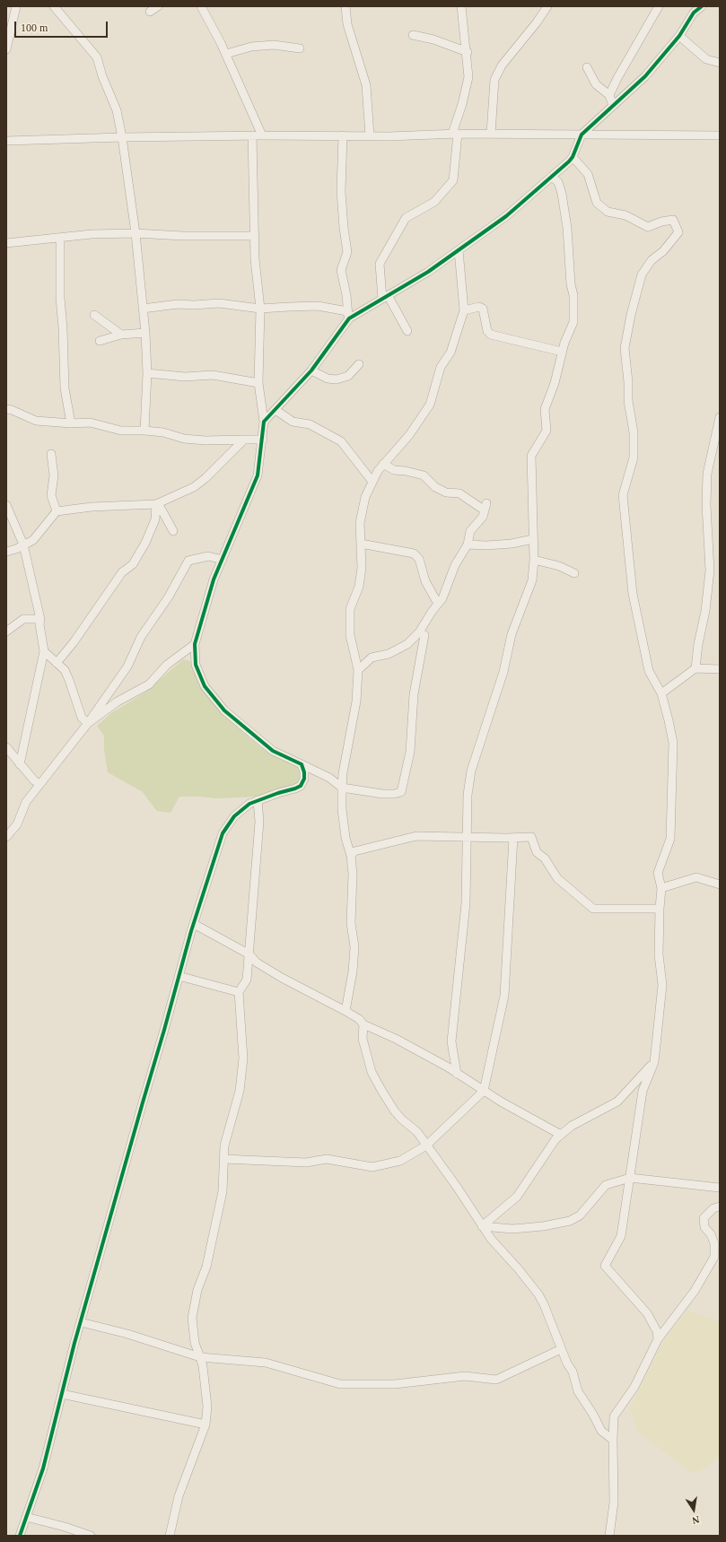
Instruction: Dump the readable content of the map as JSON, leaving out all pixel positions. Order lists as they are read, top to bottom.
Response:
{
  "scale_bar": "100 m",
  "north": "bottom"
}
